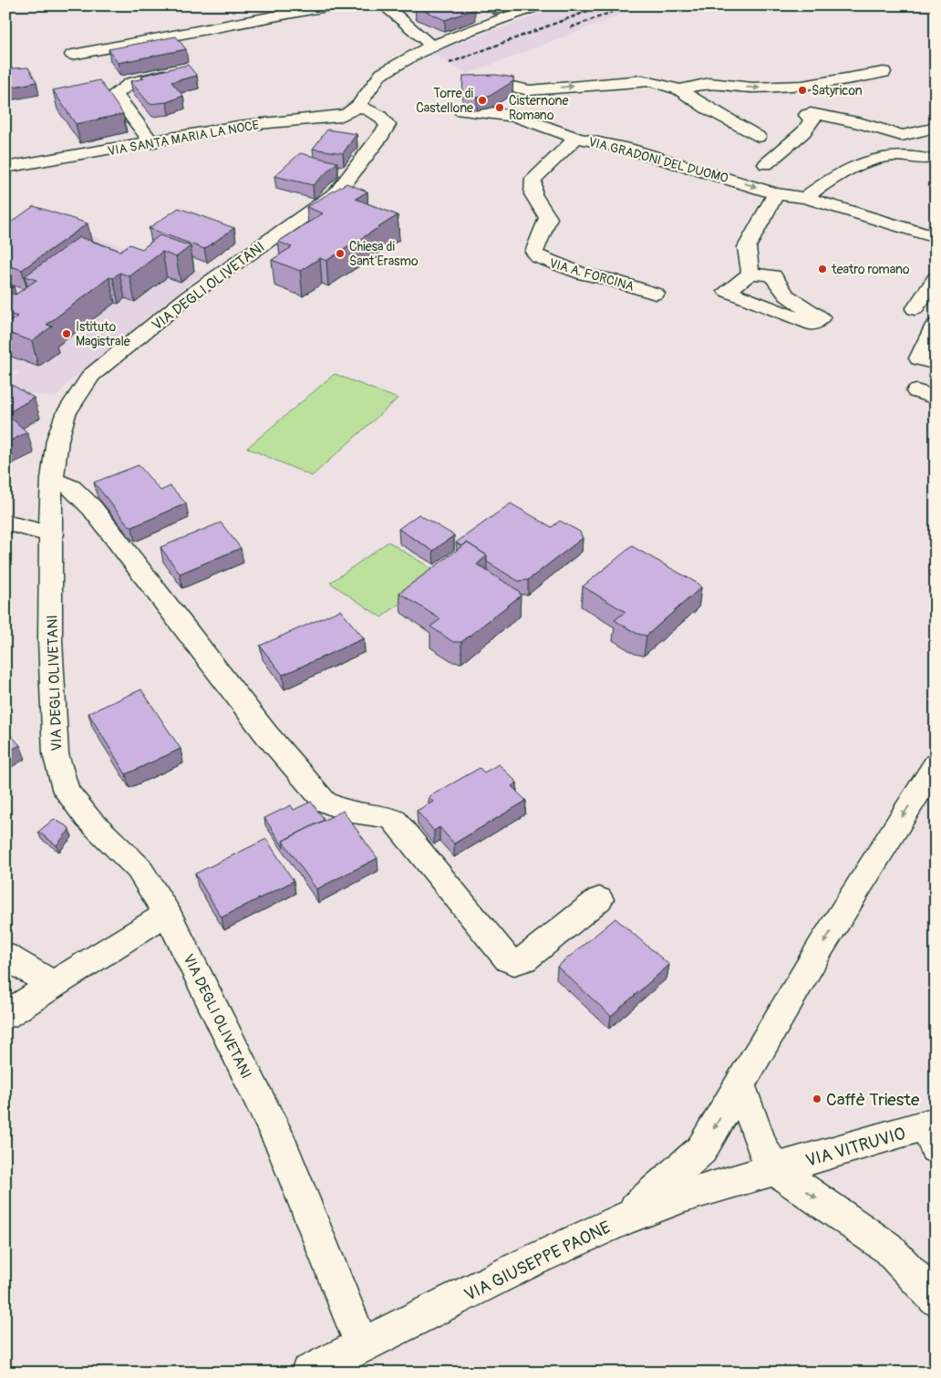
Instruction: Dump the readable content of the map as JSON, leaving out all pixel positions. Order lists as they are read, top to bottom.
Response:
{
  "streets": {
    "street": [
      "VIA SANTA MARIA LA NOCE",
      "VIA GRADONI DEL DUOMO",
      "VIA A. FORCINA",
      "VIA DEGLI OLIVETANI",
      "VIA VITRUVIO",
      "VIA GIUSEPPE PAONE"
    ]
  },
  "crossings": [
    ["VIA SANTA MARIA LA NOCE", "VIA DEGLI OLIVETANI"],
    ["VIA GRADONI DEL DUOMO", "VIA A. FORCINA"],
    ["VIA DEGLI OLIVETANI", "VIA GIUSEPPE PAONE"],
    ["VIA VITRUVIO", "VIA GIUSEPPE PAONE"]
  ],
  "places": [
    "Satyricon",
    "Torre di Castellone",
    "Cisternone Romano",
    "Chiesa di Sant'Erasmo",
    "teatro romano",
    "Istituto Magistrale",
    "Caffè Trieste"
  ]
}
